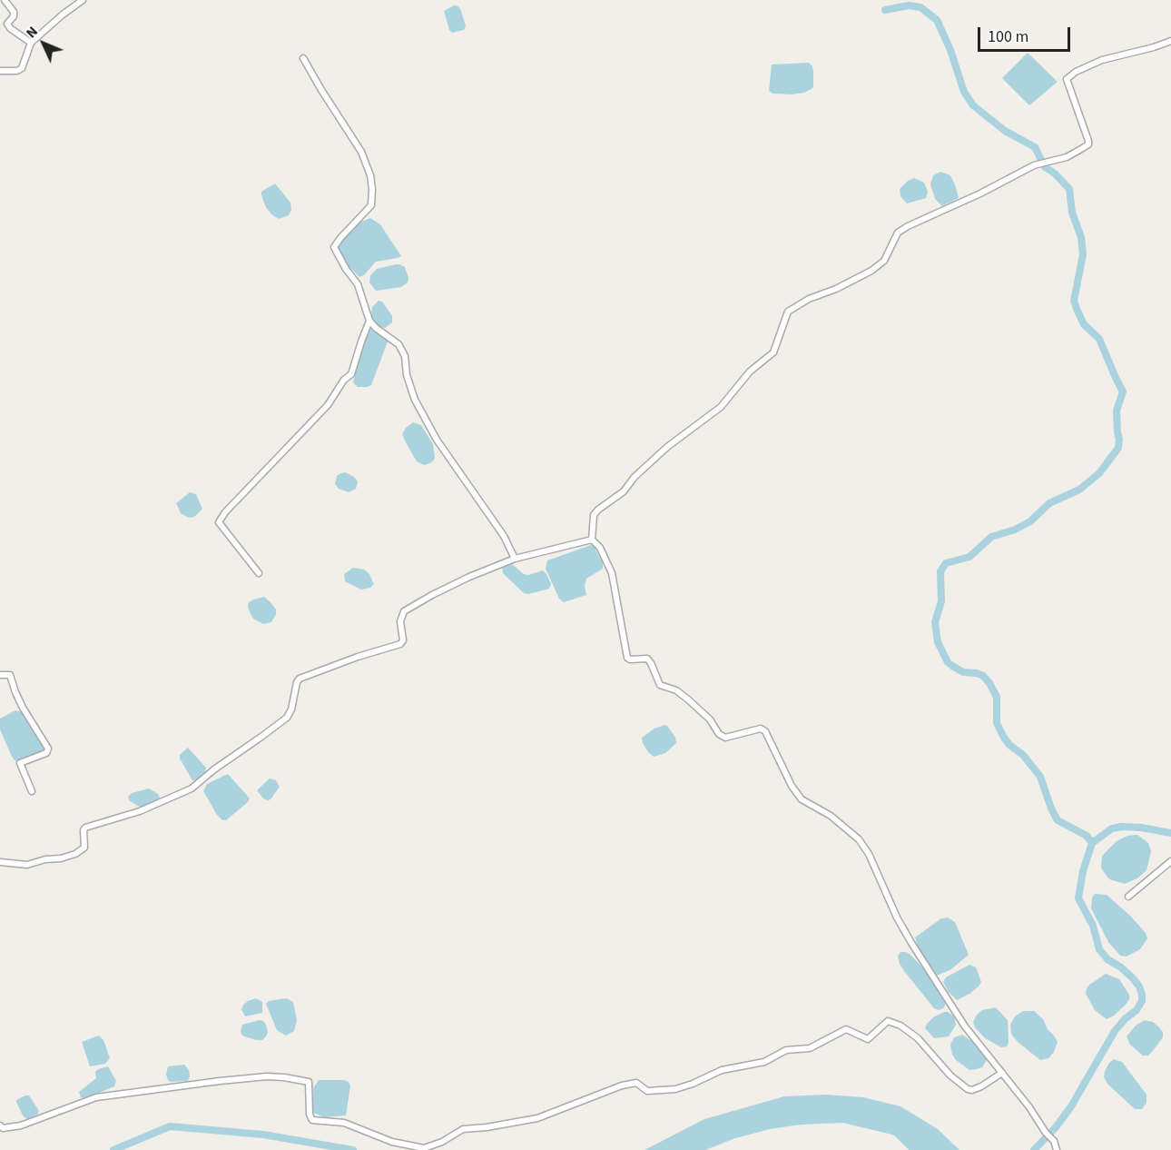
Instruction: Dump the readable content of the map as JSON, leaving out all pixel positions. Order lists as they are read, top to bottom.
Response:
{
  "scale_bar": "100 m",
  "north": "top left"
}
